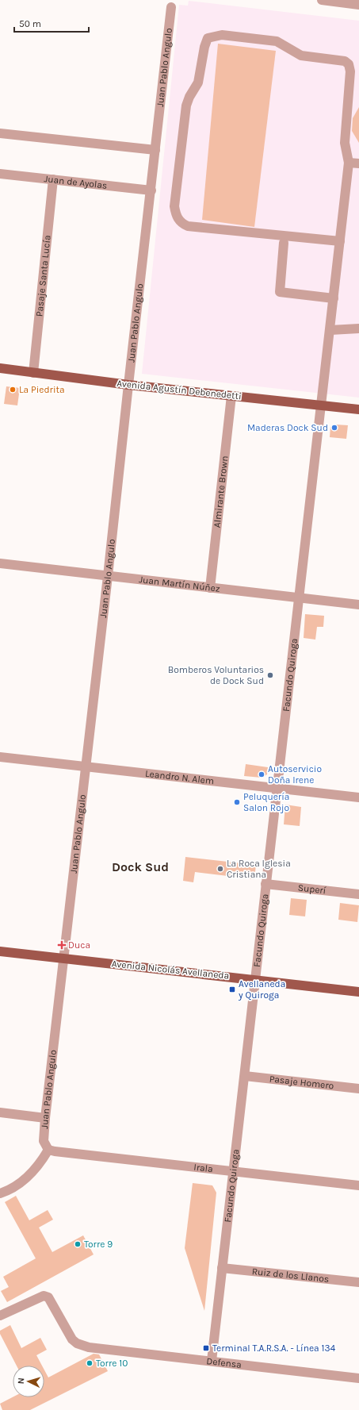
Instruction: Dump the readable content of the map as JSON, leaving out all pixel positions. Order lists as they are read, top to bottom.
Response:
{
  "streets": {
    "main road": ["Avenida Agustín Debenedetti", "Avenida Nicolás Avellaneda"],
    "street": [
      "Juan Pablo Angulo",
      "Juan de Ayolas",
      "Pasaje Santa Lucía",
      "Almirante Brown",
      "Juan Martín Núñez",
      "Facundo Quiroga",
      "Leandro N. Alem",
      "Superí",
      "Pasaje Homero",
      "Irala",
      "Ruiz de los Llanos",
      "Defensa"
    ]
  },
  "crossings": [
    ["Juan Pablo Angulo", "Juan de Ayolas"],
    ["Juan Pablo Angulo", "Avenida Agustín Debenedetti"],
    ["Juan Pablo Angulo", "Juan Martín Núñez"],
    ["Juan Pablo Angulo", "Leandro N. Alem"],
    ["Juan Pablo Angulo", "Avenida Nicolás Avellaneda"],
    ["Juan Pablo Angulo", "Irala"],
    ["Juan de Ayolas", "Pasaje Santa Lucía"],
    ["Pasaje Santa Lucía", "Avenida Agustín Debenedetti"],
    ["Avenida Agustín Debenedetti", "Almirante Brown"],
    ["Avenida Agustín Debenedetti", "Facundo Quiroga"],
    ["Almirante Brown", "Juan Martín Núñez"],
    ["Juan Martín Núñez", "Facundo Quiroga"],
    ["Facundo Quiroga", "Leandro N. Alem"],
    ["Facundo Quiroga", "Superí"],
    ["Facundo Quiroga", "Avenida Nicolás Avellaneda"],
    ["Facundo Quiroga", "Pasaje Homero"],
    ["Facundo Quiroga", "Irala"],
    ["Facundo Quiroga", "Ruiz de los Llanos"],
    ["Facundo Quiroga", "Defensa"]
  ],
  "districts": ["Dock Sud"],
  "places": {
    "other": [
      "La Piedrita",
      "Maderas Dock Sud",
      "Bomberos Voluntarios de Dock Sud",
      "Autoservicio Doña Irene",
      "Peluquería Salon Rojo",
      "La Roca Iglesia Cristiana",
      "Torre 9",
      "Torre 10"
    ],
    "health": ["Duca"],
    "transit": ["Avellaneda y Quiroga", "Terminal T.A.R.S.A. - Línea 134"]
  },
  "scale_bar": "50 m",
  "north": "left"
}
